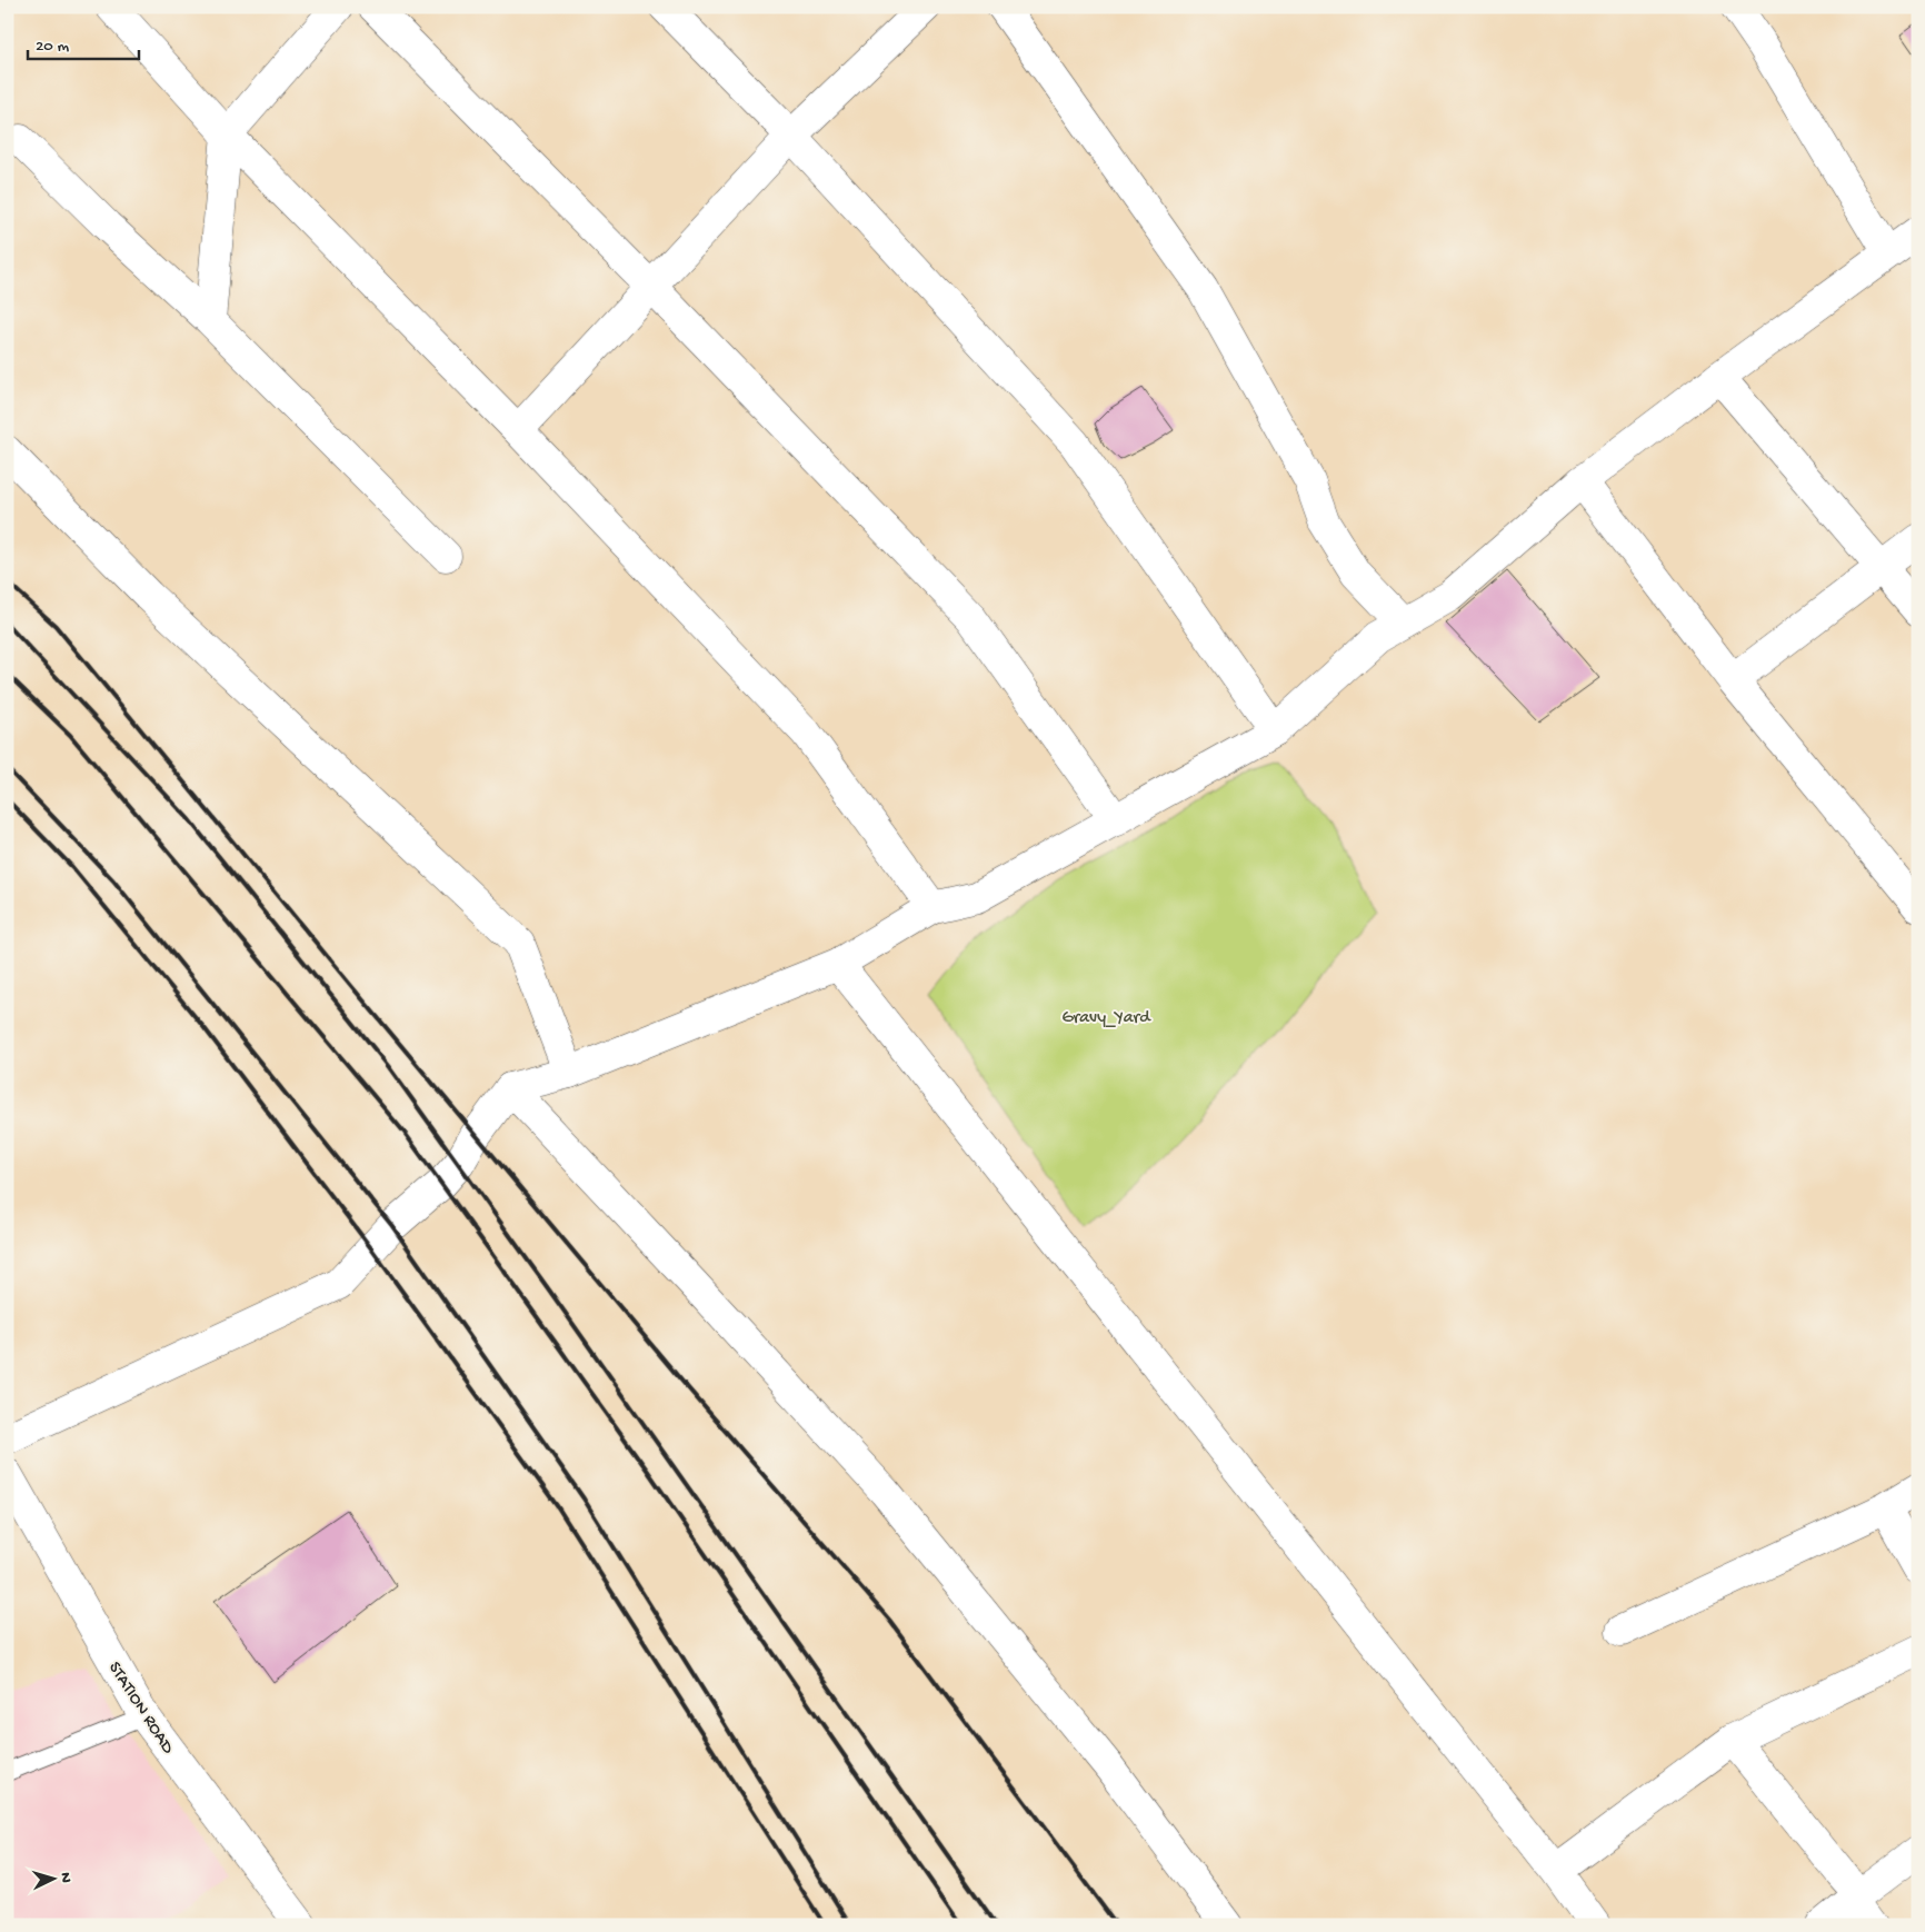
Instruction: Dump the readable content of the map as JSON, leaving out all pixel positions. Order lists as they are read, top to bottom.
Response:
{
  "streets": {
    "street": ["STATION ROAD"]
  },
  "parks": ["Gravy_Yard"],
  "scale_bar": "20 m",
  "north": "right"
}
